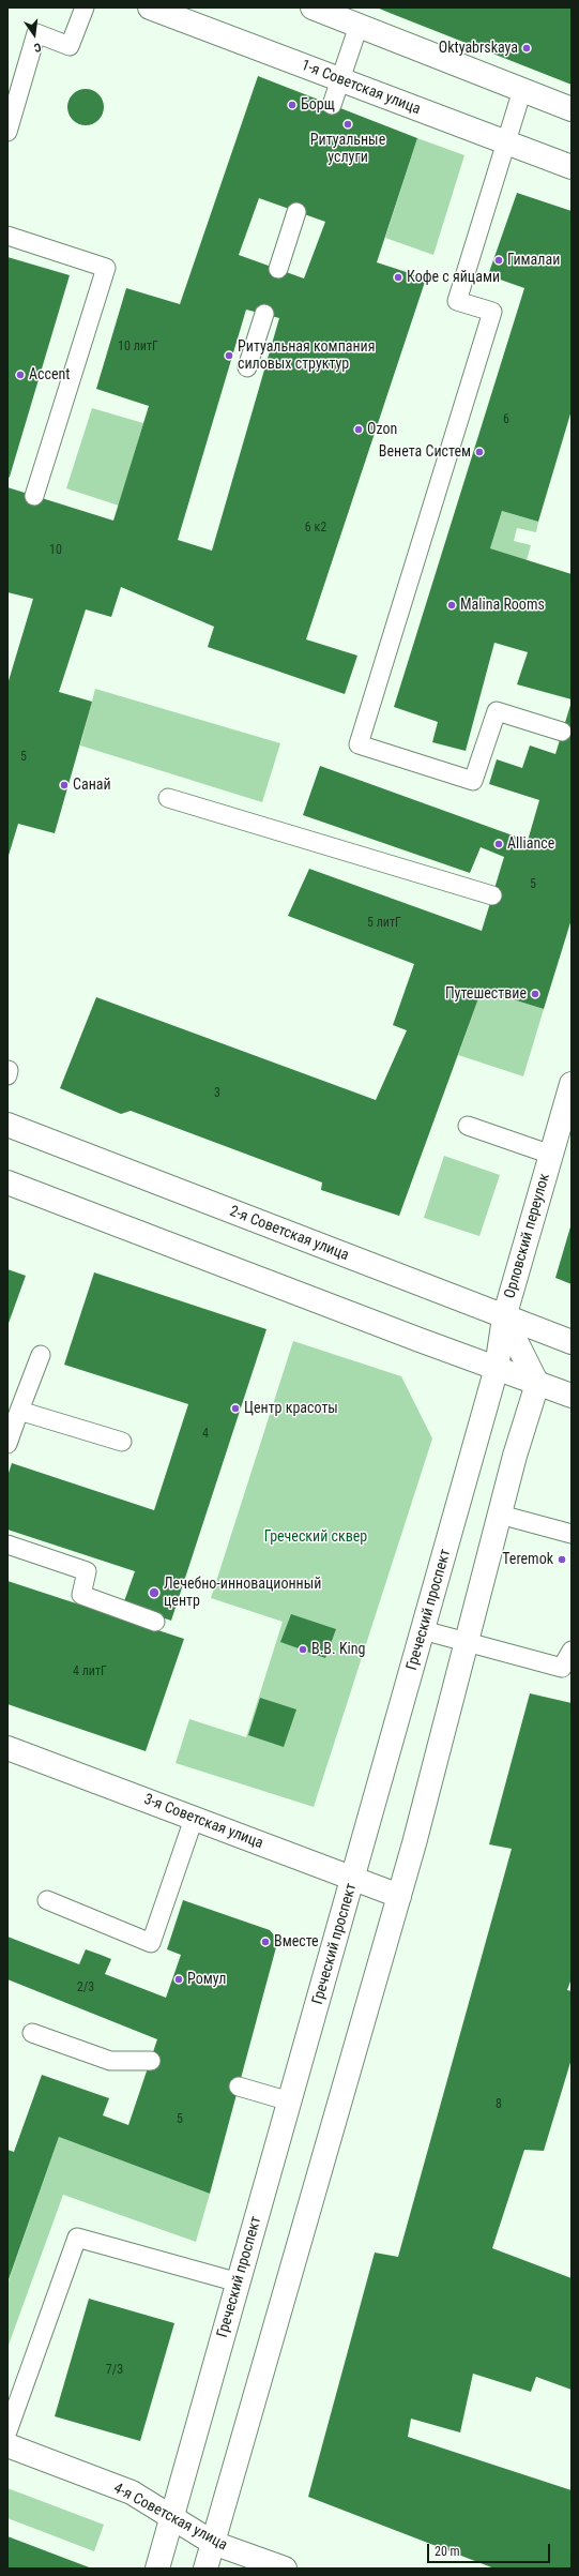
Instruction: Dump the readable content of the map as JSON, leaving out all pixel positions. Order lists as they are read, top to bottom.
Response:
{
  "streets": {
    "street": [
      "1-я Советская улица",
      "2-я Советская улица",
      "Орловский переулок",
      "Греческий проспект",
      "3-я Советская улица",
      "4-я Советская улица"
    ]
  },
  "crossings": [
    ["2-я Советская улица", "Орловский переулок"],
    ["2-я Советская улица", "Греческий проспект"],
    ["Орловский переулок", "Греческий проспект"],
    ["Греческий проспект", "3-я Советская улица"],
    ["Греческий проспект", "4-я Советская улица"]
  ],
  "parks": ["Греческий сквер"],
  "places": [
    "Oktyabrskaya",
    "Борщ",
    "Ритуальные услуги",
    "Гималаи",
    "Кофе с яйцами",
    "Ритуальная компания силовых структур",
    "Accent",
    "Ozon",
    "Венета Систем",
    "Malina Rooms",
    "Санай",
    "Alliance",
    "Путешествие",
    "Центр красоты",
    "Teremok",
    "Лечебно-инновационный центр",
    "B.B. King",
    "Вместе",
    "Ромул"
  ],
  "house_numbers": [
    "10 литГ",
    "6",
    "6 к2",
    "10",
    "5",
    "5",
    "5 литГ",
    "3",
    "4",
    "4 литГ",
    "2/3",
    "8",
    "5",
    "7/3"
  ],
  "scale_bar": "20 m",
  "north": "bottom"
}
